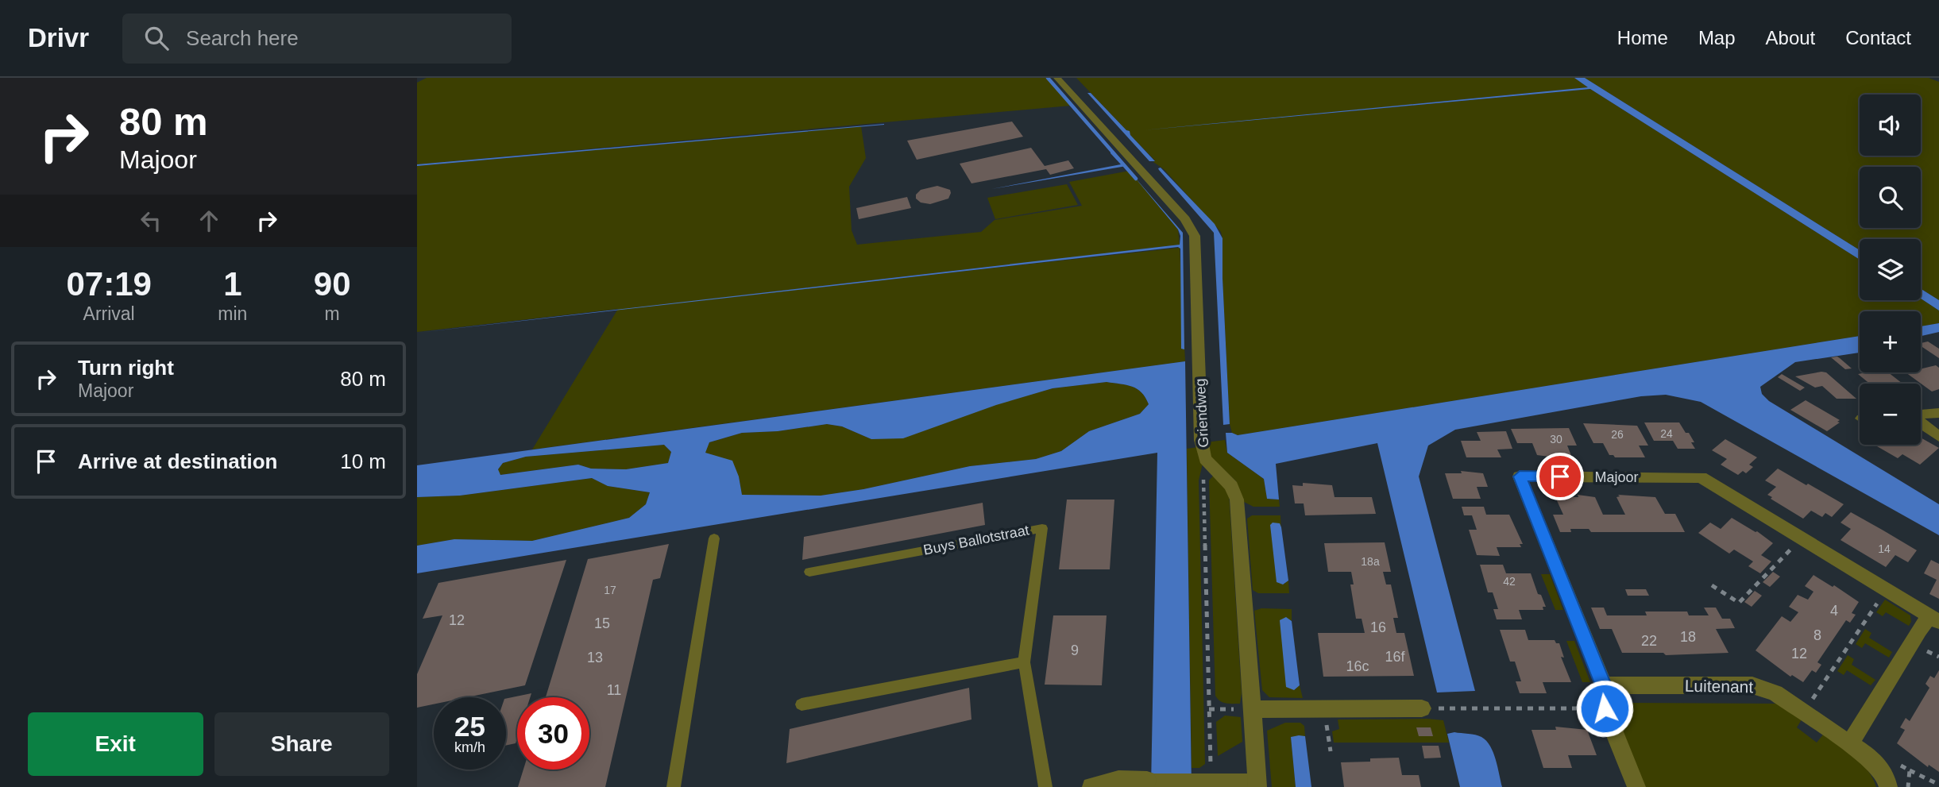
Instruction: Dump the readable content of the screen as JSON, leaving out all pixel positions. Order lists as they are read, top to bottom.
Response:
{
  "streets": {
    "street": ["Griendweg", "Majoor", "Luitenant"],
    "lane": ["Buys Ballotstraat"]
  },
  "crossings": [
    ["Majoor", "Luitenant"]
  ],
  "house_numbers": [
    "24",
    "26",
    "30",
    "14",
    "18a",
    "42",
    "17",
    "4",
    "12",
    "15",
    "16",
    "8",
    "18",
    "22",
    "9",
    "12",
    "16f",
    "13",
    "16c",
    "11"
  ],
  "page": {
    "header": "Drivr",
    "search": "Search here",
    "nav": [
      "Home",
      "Map",
      "About",
      "Contact"
    ],
    "turn": ["80 m", "Majoor"],
    "map_buttons": ["+", "−"],
    "eta": [
      "07:19",
      "Arrival",
      "1",
      "min",
      "90",
      "m"
    ],
    "list": [
      {
        "name": "Turn right",
        "note": "Majoor",
        "value": "80 m"
      },
      {
        "name": "Arrive at destination",
        "value": "10 m"
      }
    ],
    "speed": "25 km/h",
    "limit": "30",
    "buttons": ["Exit", "Share"]
  }
}
